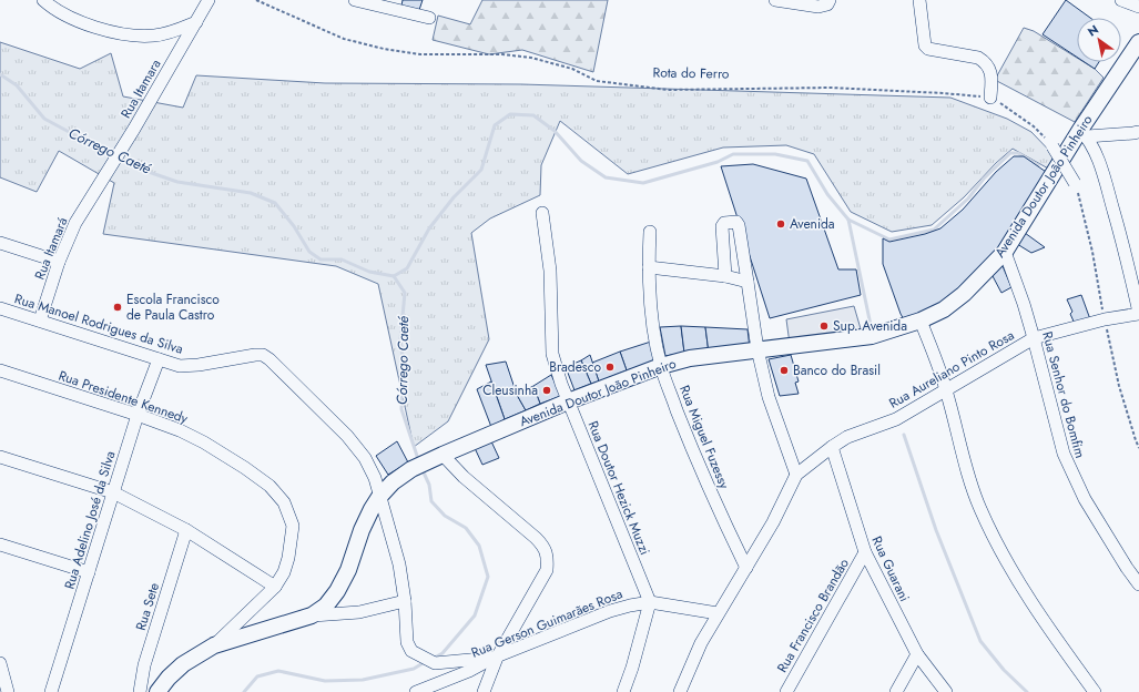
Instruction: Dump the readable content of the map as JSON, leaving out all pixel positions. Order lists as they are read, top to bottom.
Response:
{
  "streets": {
    "main road": ["Avenida Doutor João Pinheiro"],
    "street": [
      "Rua Itamara",
      "Rua Itamará",
      "Rua Manoel Rodrigues da Silva",
      "Rua Aureliano Pinto Rosa",
      "Rua Senhor do Bomfim",
      "Rua Presidente Kennedy",
      "Rua Miguel Fuzessy",
      "Rua Doutor Hezick Muzzi",
      "Rua Adelino José da Silva",
      "Rua Guarani",
      "Rua Sete",
      "Rua Francisco Brandão",
      "Rua Gerson Guimarães Rosa"
    ],
    "path": ["Rota do Ferro"]
  },
  "crossings": [
    ["Rua Itamara", "Rua Itamará"],
    ["Avenida Doutor João Pinheiro", "Rua Manoel Rodrigues da Silva"],
    ["Avenida Doutor João Pinheiro", "Rua Senhor do Bomfim"],
    ["Avenida Doutor João Pinheiro", "Rua Presidente Kennedy"],
    ["Avenida Doutor João Pinheiro", "Rua Miguel Fuzessy"],
    ["Avenida Doutor João Pinheiro", "Rua Doutor Hezick Muzzi"],
    ["Rua Itamará", "Rua Manoel Rodrigues da Silva"],
    ["Rua Manoel Rodrigues da Silva", "Rua Adelino José da Silva"],
    ["Rua Manoel Rodrigues da Silva", "Rua Gerson Guimarães Rosa"],
    ["Rua Aureliano Pinto Rosa", "Rua Senhor do Bomfim"],
    ["Rua Aureliano Pinto Rosa", "Rua Miguel Fuzessy"],
    ["Rua Aureliano Pinto Rosa", "Rua Guarani"],
    ["Rua Aureliano Pinto Rosa", "Rua Gerson Guimarães Rosa"],
    ["Rua Presidente Kennedy", "Rua Adelino José da Silva"],
    ["Rua Doutor Hezick Muzzi", "Rua Gerson Guimarães Rosa"],
    ["Rua Guarani", "Rua Francisco Brandão"]
  ],
  "water": ["Córrego Caeté"],
  "places": [
    "Avenida",
    "Escola Francisco de Paula Castro",
    "Sup. Avenida",
    "Bradesco",
    "Banco do Brasil",
    "Cleusinha"
  ],
  "north": "top left"
}
